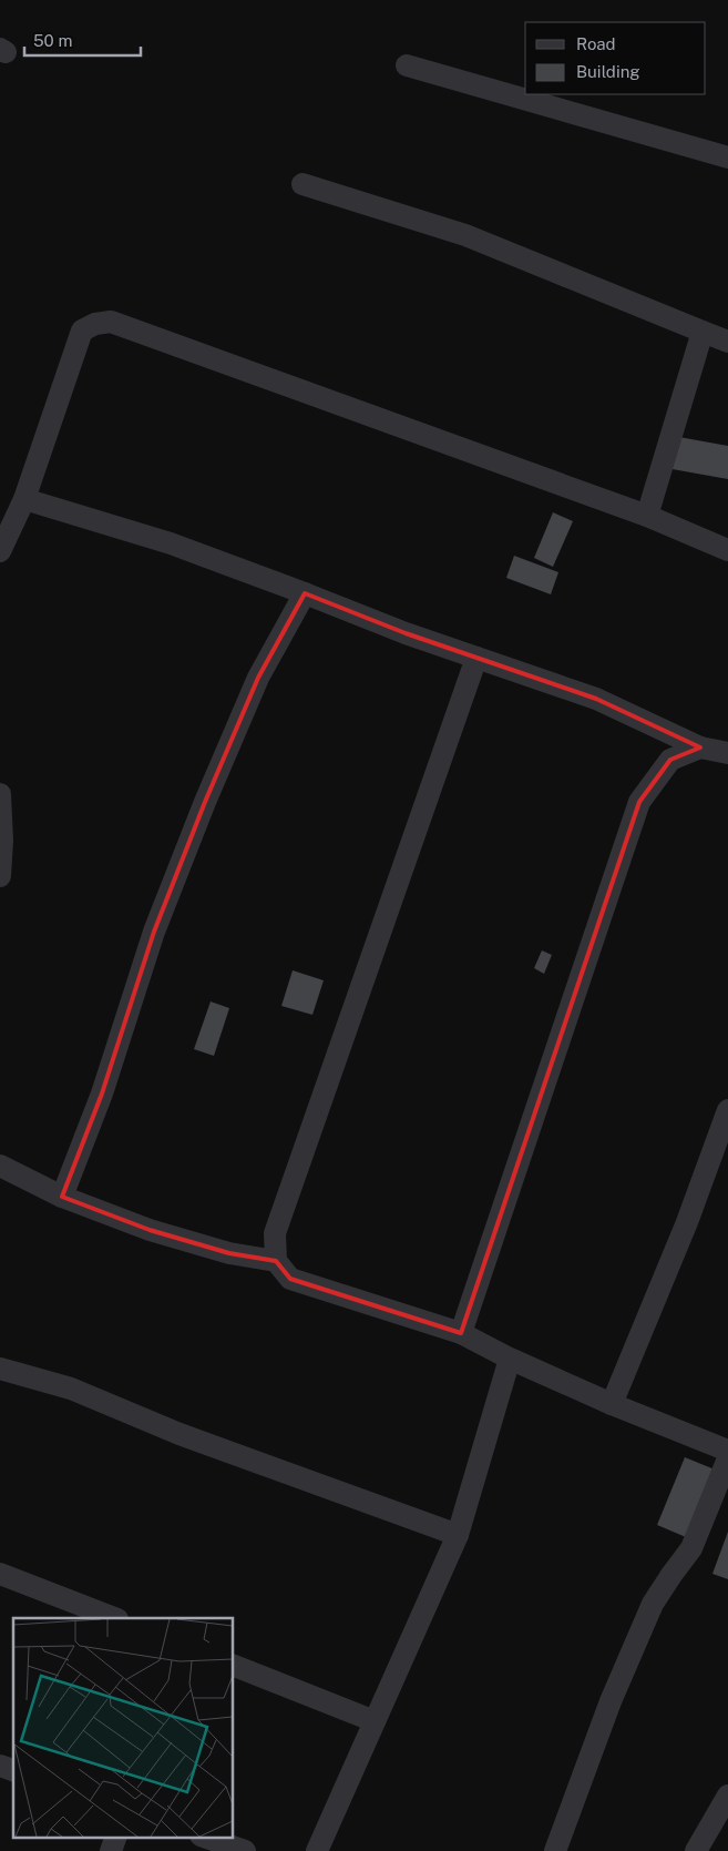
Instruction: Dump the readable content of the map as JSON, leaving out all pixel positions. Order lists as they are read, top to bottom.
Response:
{
  "legend": ["Road", "Building"],
  "scale_bar": "50 m"
}
